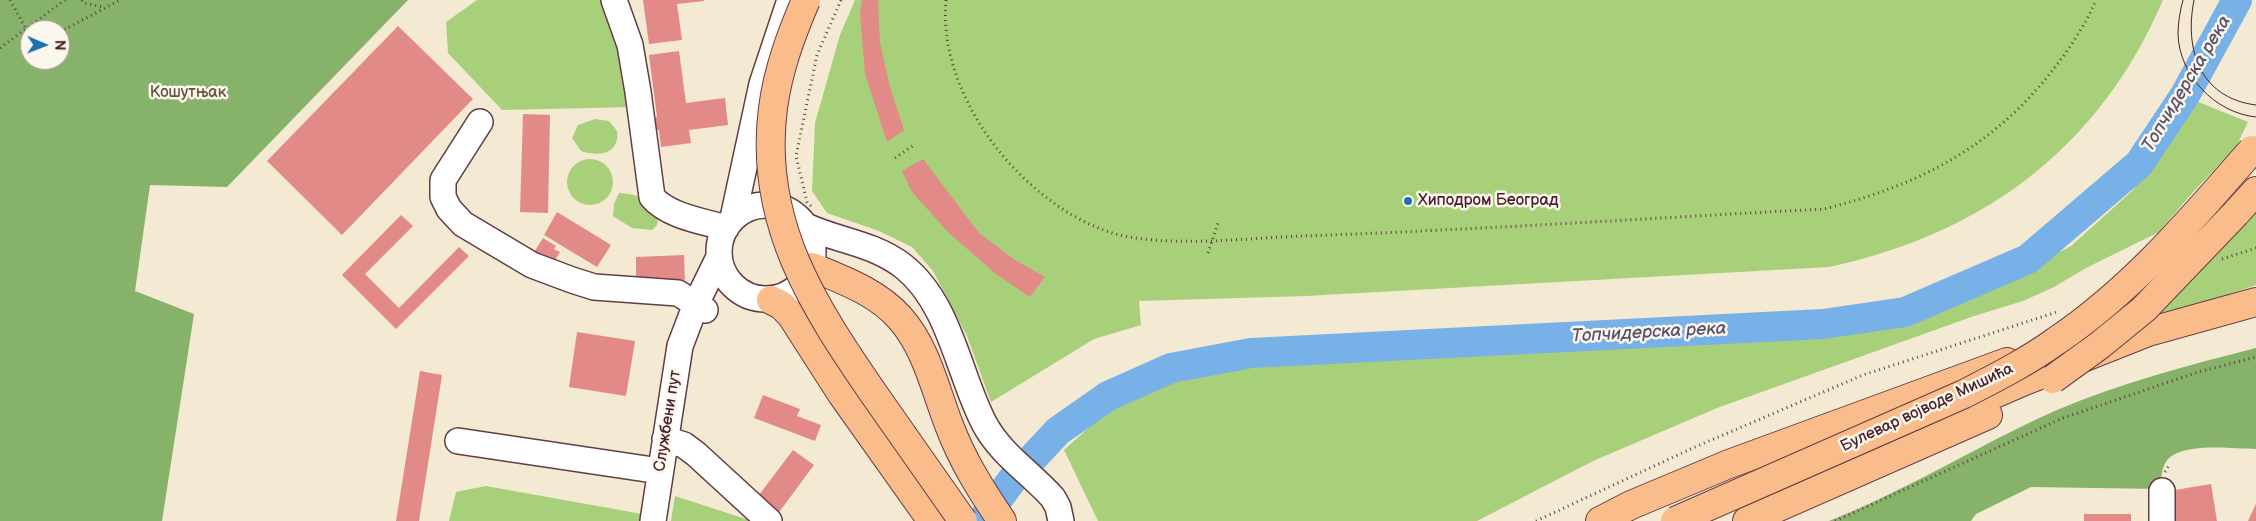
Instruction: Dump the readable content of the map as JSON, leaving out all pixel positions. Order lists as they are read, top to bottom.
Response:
{
  "streets": {
    "main road": ["Булевар војводе Мишића"],
    "street": ["Службени пут"]
  },
  "water": ["Топчидерска река"],
  "parks": ["Кошутњак"],
  "places": ["Хиподром Београд"],
  "north": "right"
}
